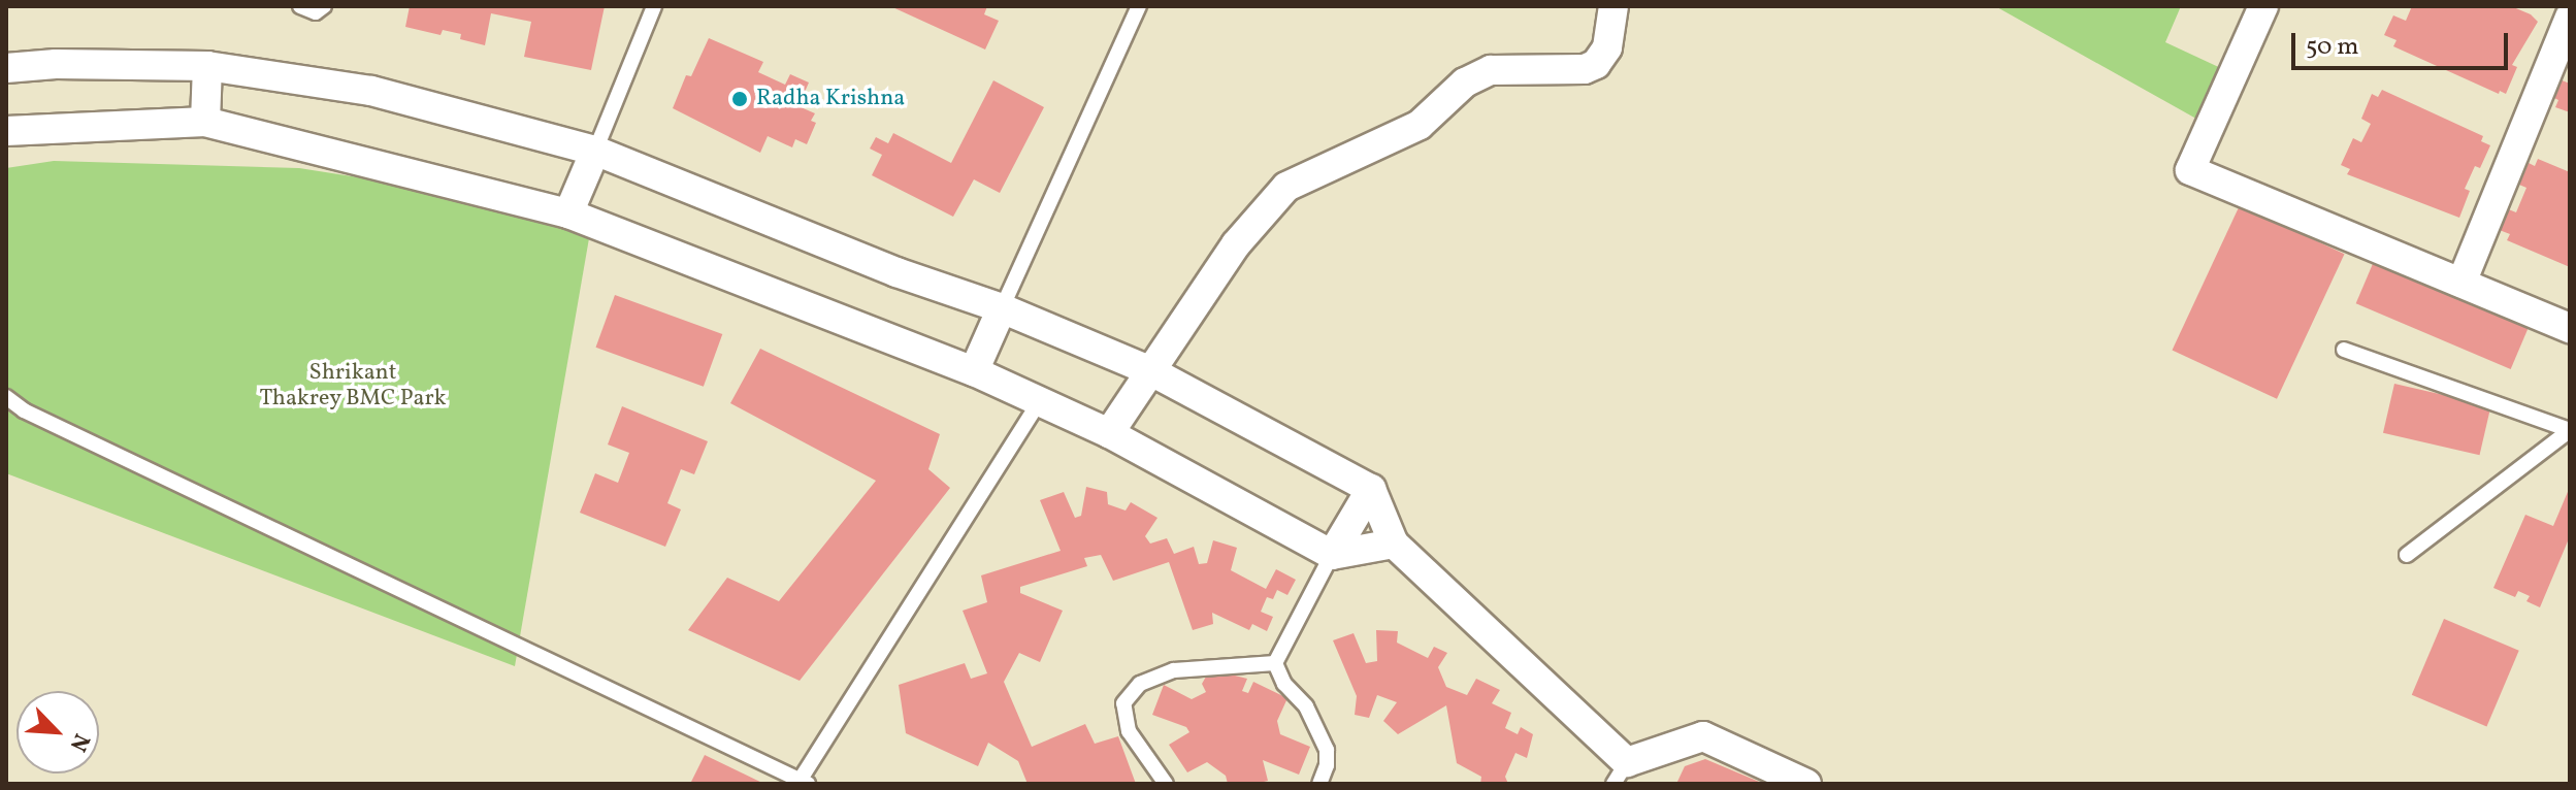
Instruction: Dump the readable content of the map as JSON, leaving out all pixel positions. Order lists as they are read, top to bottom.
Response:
{
  "parks": ["Shrikant Thakrey BMC Park"],
  "places": ["Radha Krishna"],
  "scale_bar": "50 m",
  "north": "bottom right"
}
